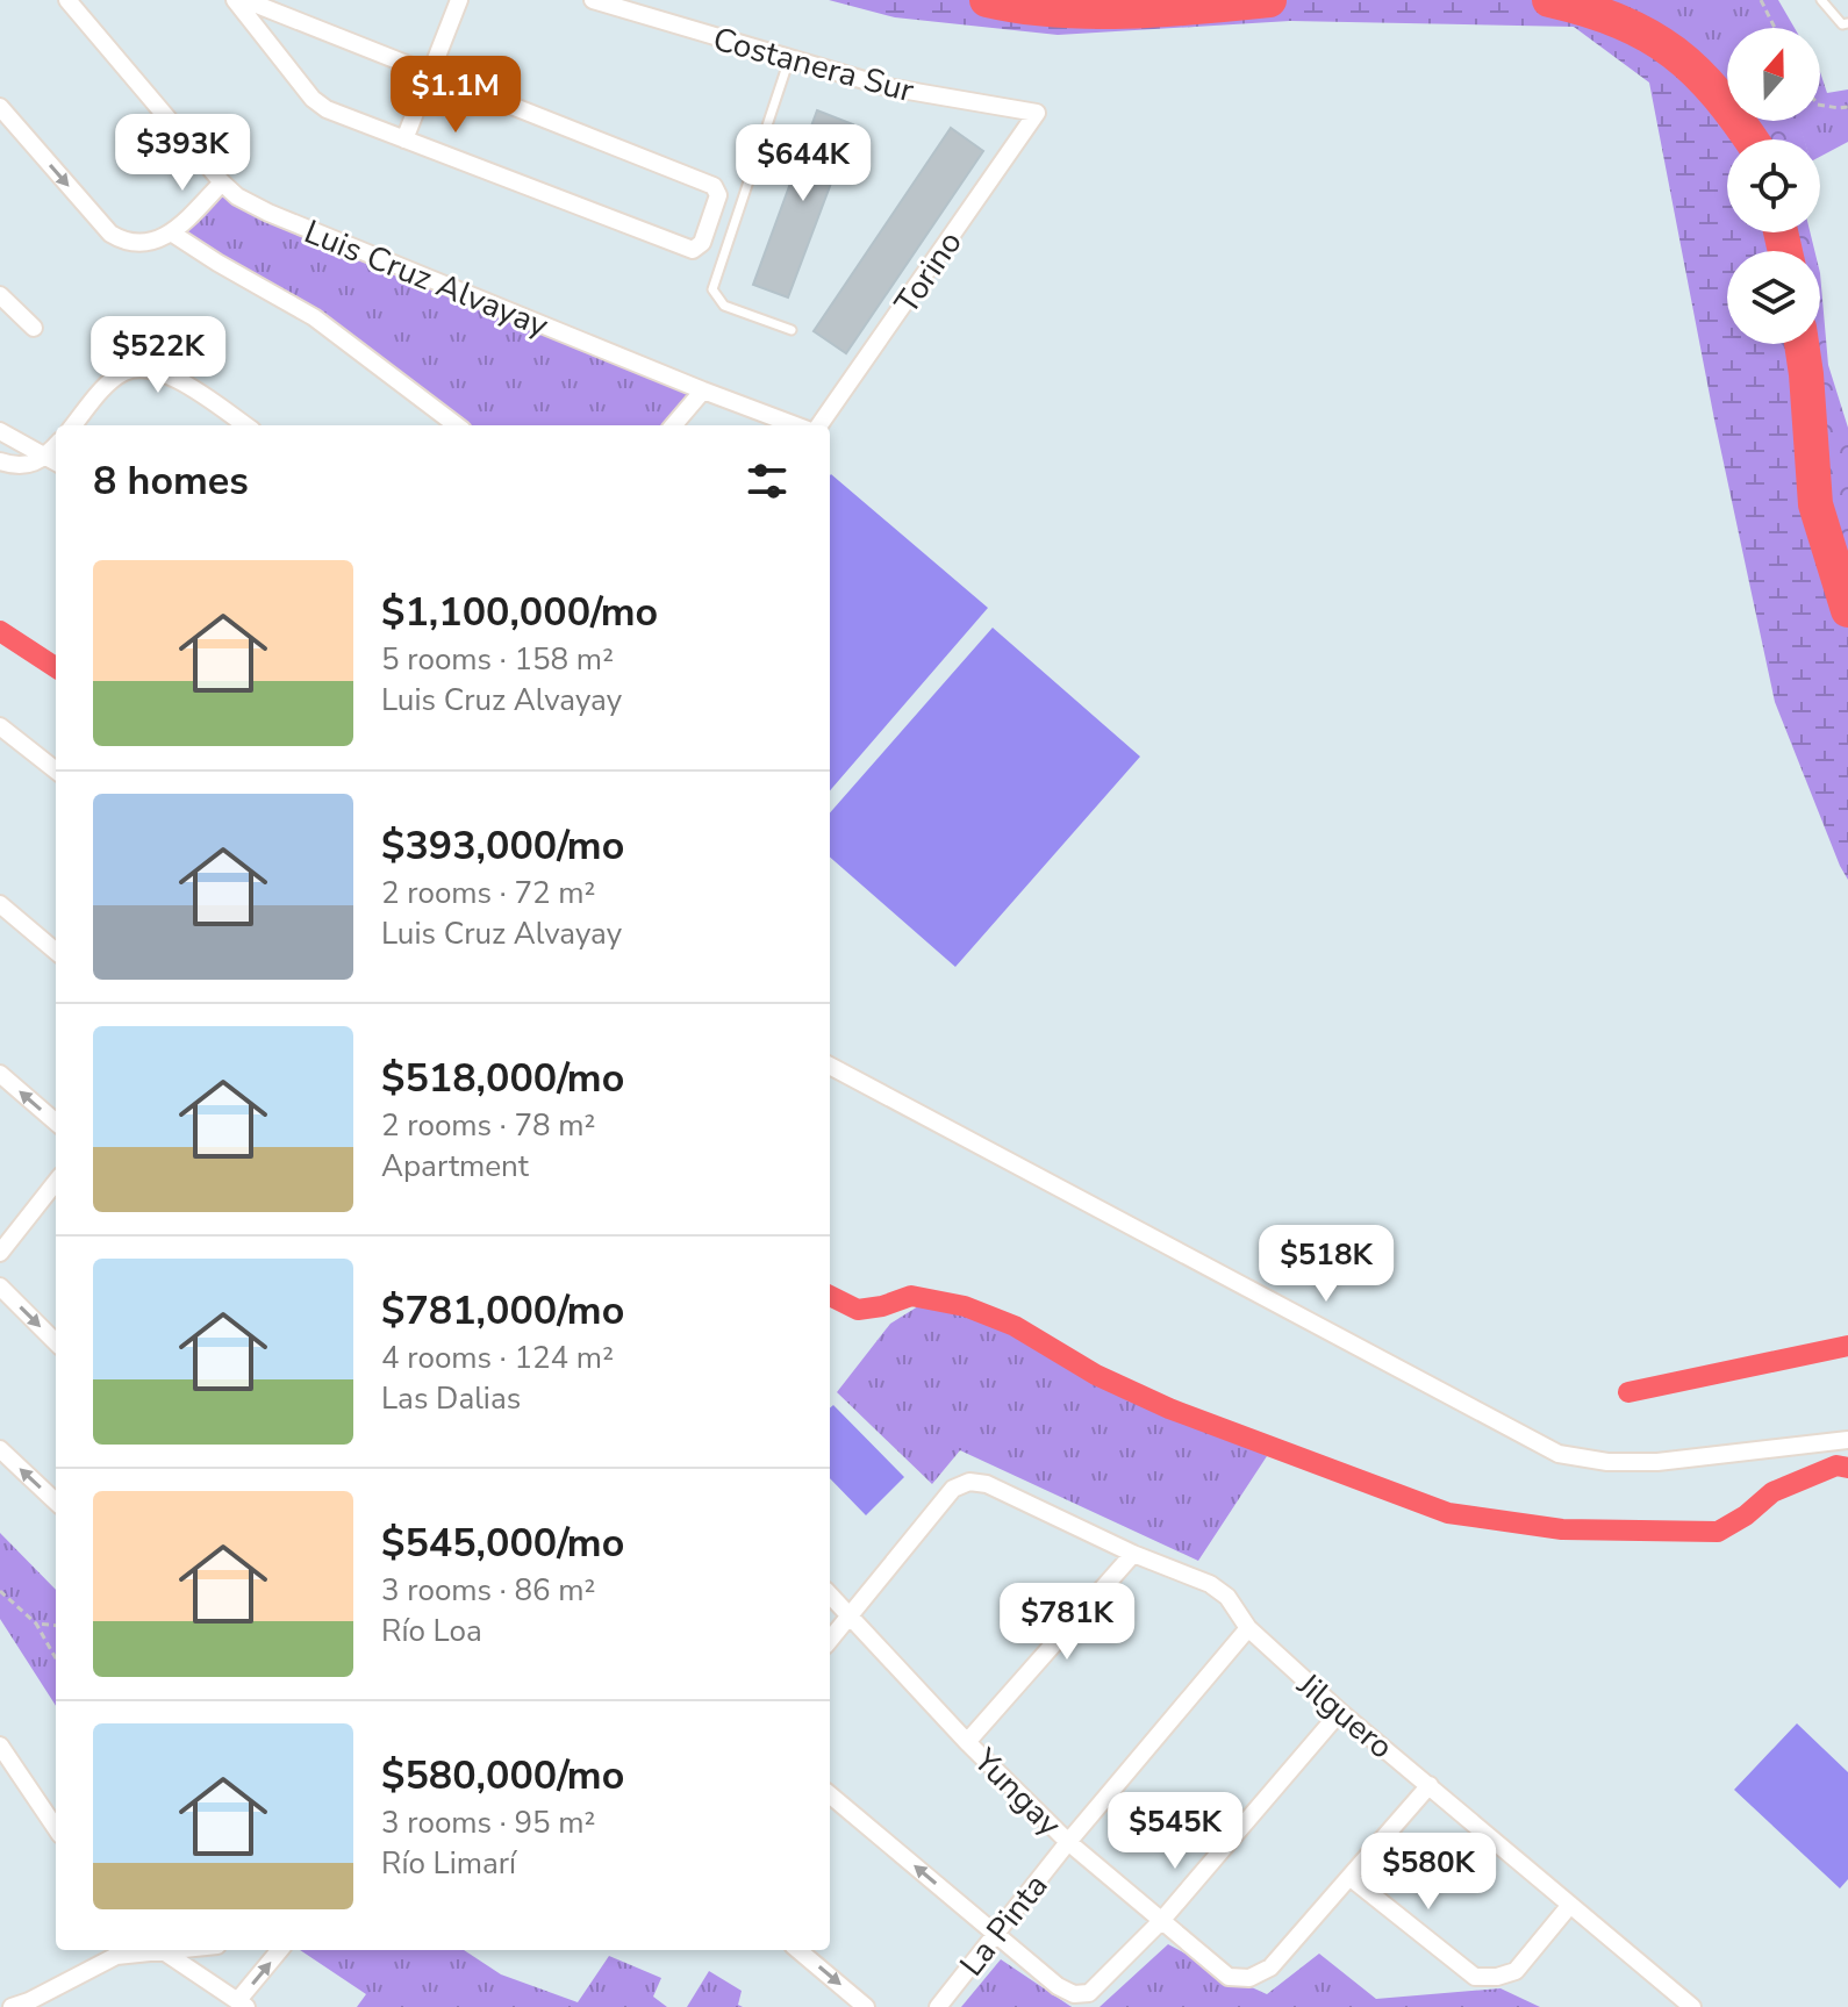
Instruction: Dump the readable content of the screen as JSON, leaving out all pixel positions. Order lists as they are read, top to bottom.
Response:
{
  "streets": {
    "street": [
      "Costanera Sur",
      "Torino",
      "Luis Cruz Alvayay",
      "Jilguero",
      "Yungay",
      "La Pinta"
    ]
  },
  "crossings": [
    ["Costanera Sur", "Torino"],
    ["Jilguero", "Yungay"],
    ["Jilguero", "La Pinta"],
    ["Yungay", "La Pinta"]
  ],
  "north": "top",
  "page": {
    "price": [
      "$1.1M",
      "$393K",
      "$644K",
      "$522K",
      "$518K",
      "$781K",
      "$545K",
      "$580K"
    ],
    "heading": "8 homes",
    "list": [
      {
        "name": "$1,100,000/mo",
        "note": "5 rooms · 158 m² · Luis Cruz Alvayay"
      },
      {
        "name": "$393,000/mo",
        "note": "2 rooms · 72 m² · Luis Cruz Alvayay"
      },
      {
        "name": "$518,000/mo",
        "note": "2 rooms · 78 m² · Apartment"
      },
      {
        "name": "$781,000/mo",
        "note": "4 rooms · 124 m² · Las Dalias"
      },
      {
        "name": "$545,000/mo",
        "note": "3 rooms · 86 m² · Río Loa"
      },
      {
        "name": "$580,000/mo",
        "note": "3 rooms · 95 m² · Río Limarí"
      }
    ]
  }
}
